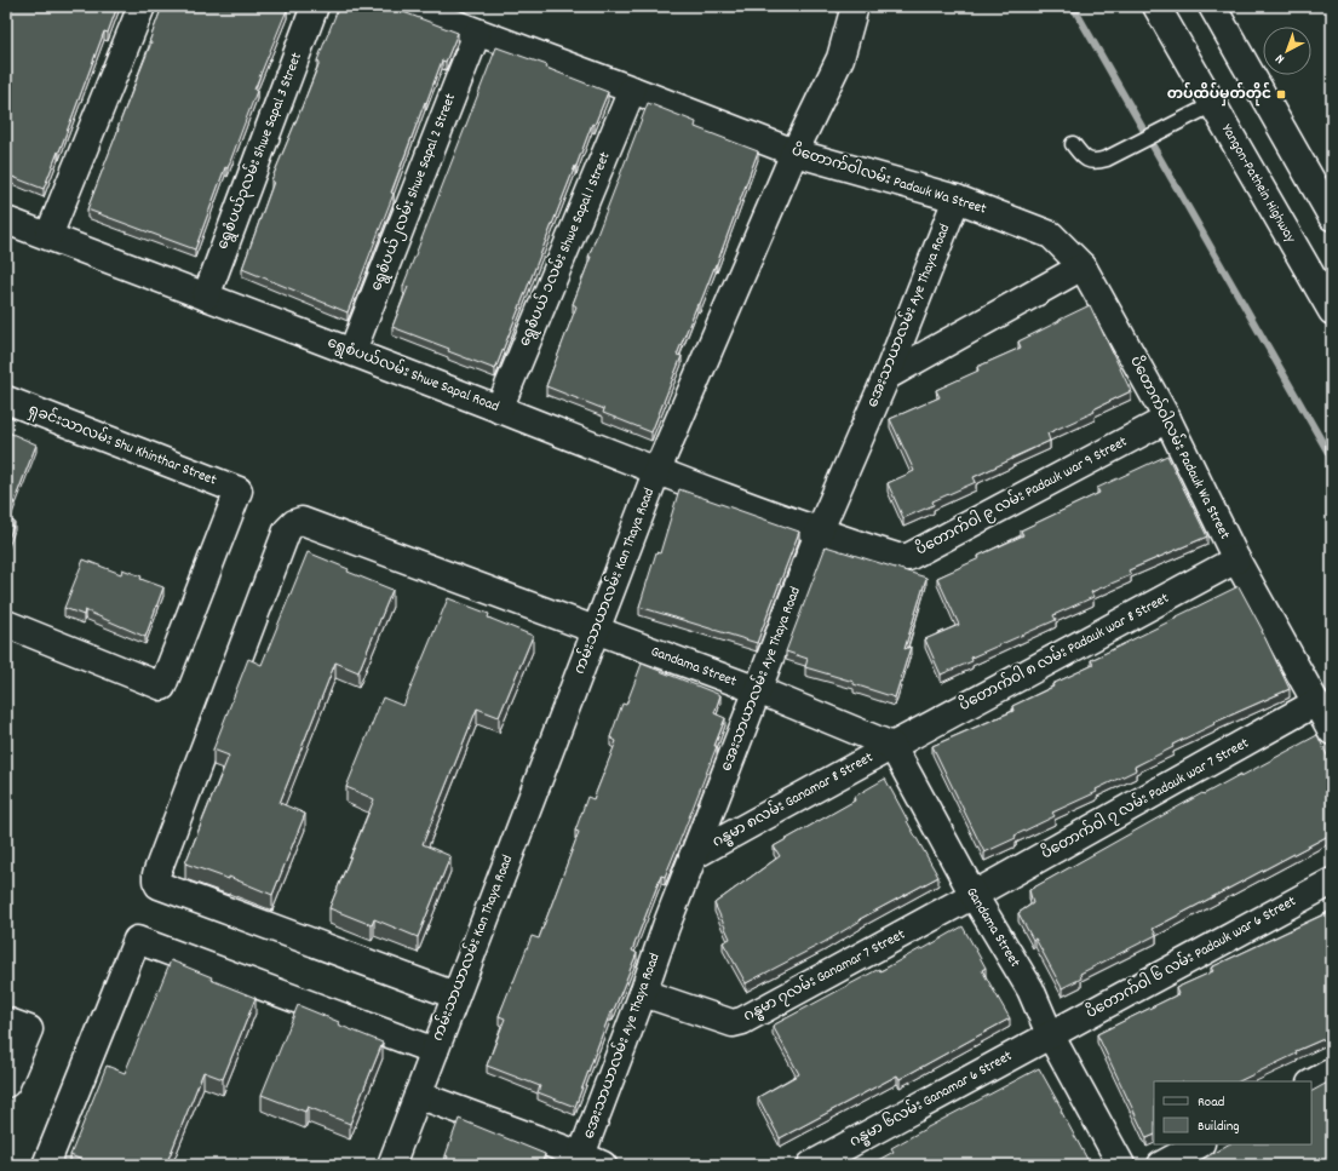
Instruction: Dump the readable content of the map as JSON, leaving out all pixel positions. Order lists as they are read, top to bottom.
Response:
{
  "streets": {
    "street": [
      "ရွေစံပယ်၃လမ်း Shwe Sapal 3 Street",
      "ပိတောက်ဝါလမ်း Padauk Wa Street",
      "Yangon-Pathein Highway",
      "ရွေစံပယ်၂လမ်း Shwe Sapal 2 Street",
      "ရွေစံပယ် ၁လမ်း Shwe Sapal 1 Street",
      "အေးသာယာလမ်း Aye Thaya Road",
      "ရွေစံပယ်လမ်း Shwe Sapal Road",
      "ရှခင်းသာလမ်း Shu Khinthar Street",
      "ပိတောက်ဝါ ၉ လမ်း Padauk war 9 Street",
      "ကမ်းသာယာလမ်း Kan Thaya Road",
      "ပိတောက်ဝါ ၈ လမ်း Padauk war 8 Street",
      "Gandama Street",
      "ပိတောက်ဝါ ၇ လမ်း Padauk war 7 Street",
      "ဂန္ဓမာ ၈လမ်း Ganamar 8 Street",
      "ပိတောက်ဝါ ၆ လမ်း Padauk war 6 Street",
      "ဂန္ဓမာ ၇လမ်း Ganamar 7 Street",
      "ဂန္ဓမာ ၆လမ်း Ganamar 6 Street"
    ]
  },
  "crossings": [
    ["ရွေစံပယ်၃လမ်း Shwe Sapal 3 Street", "ရွေစံပယ်လမ်း Shwe Sapal Road"],
    ["ပိတောက်ဝါလမ်း Padauk Wa Street", "ရွေစံပယ်၂လမ်း Shwe Sapal 2 Street"],
    ["ပိတောက်ဝါလမ်း Padauk Wa Street", "ရွေစံပယ် ၁လမ်း Shwe Sapal 1 Street"],
    ["ပိတောက်ဝါလမ်း Padauk Wa Street", "အေးသာယာလမ်း Aye Thaya Road"],
    ["ပိတောက်ဝါလမ်း Padauk Wa Street", "ပိတောက်ဝါ ၉ လမ်း Padauk war 9 Street"],
    ["ပိတောက်ဝါလမ်း Padauk Wa Street", "ကမ်းသာယာလမ်း Kan Thaya Road"],
    ["ပိတောက်ဝါလမ်း Padauk Wa Street", "ပိတောက်ဝါ ၈ လမ်း Padauk war 8 Street"],
    ["ပိတောက်ဝါလမ်း Padauk Wa Street", "ပိတောက်ဝါ ၇ လမ်း Padauk war 7 Street"],
    ["ရွေစံပယ်၂လမ်း Shwe Sapal 2 Street", "ရွေစံပယ်လမ်း Shwe Sapal Road"],
    ["ရွေစံပယ် ၁လမ်း Shwe Sapal 1 Street", "ရွေစံပယ်လမ်း Shwe Sapal Road"],
    ["အေးသာယာလမ်း Aye Thaya Road", "ရွေစံပယ်လမ်း Shwe Sapal Road"],
    ["အေးသာယာလမ်း Aye Thaya Road", "ပိတောက်ဝါ ၉ လမ်း Padauk war 9 Street"],
    ["အေးသာယာလမ်း Aye Thaya Road", "Gandama Street"],
    ["အေးသာယာလမ်း Aye Thaya Road", "ဂန္ဓမာ ၈လမ်း Ganamar 8 Street"],
    ["အေးသာယာလမ်း Aye Thaya Road", "ဂန္ဓမာ ၇လမ်း Ganamar 7 Street"],
    ["ရွေစံပယ်လမ်း Shwe Sapal Road", "ပိတောက်ဝါ ၉ လမ်း Padauk war 9 Street"],
    ["ရွေစံပယ်လမ်း Shwe Sapal Road", "ကမ်းသာယာလမ်း Kan Thaya Road"],
    ["ကမ်းသာယာလမ်း Kan Thaya Road", "Gandama Street"],
    ["ပိတောက်ဝါ ၈ လမ်း Padauk war 8 Street", "Gandama Street"],
    ["ပိတောက်ဝါ ၈ လမ်း Padauk war 8 Street", "ဂန္ဓမာ ၈လမ်း Ganamar 8 Street"],
    ["Gandama Street", "ပိတောက်ဝါ ၇ လမ်း Padauk war 7 Street"],
    ["Gandama Street", "ဂန္ဓမာ ၈လမ်း Ganamar 8 Street"],
    ["Gandama Street", "ပိတောက်ဝါ ၆ လမ်း Padauk war 6 Street"],
    ["Gandama Street", "ဂန္ဓမာ ၇လမ်း Ganamar 7 Street"],
    ["Gandama Street", "ဂန္ဓမာ ၆လမ်း Ganamar 6 Street"],
    ["ပိတောက်ဝါ ၇ လမ်း Padauk war 7 Street", "ဂန္ဓမာ ၇လမ်း Ganamar 7 Street"],
    ["ပိတောက်ဝါ ၆ လမ်း Padauk war 6 Street", "ဂန္ဓမာ ၆လမ်း Ganamar 6 Street"]
  ],
  "places": {
    "transit": ["တပ်ထိပ်မှတ်တိုင်"]
  },
  "legend": ["Road", "Building"],
  "north": "bottom left"
}
